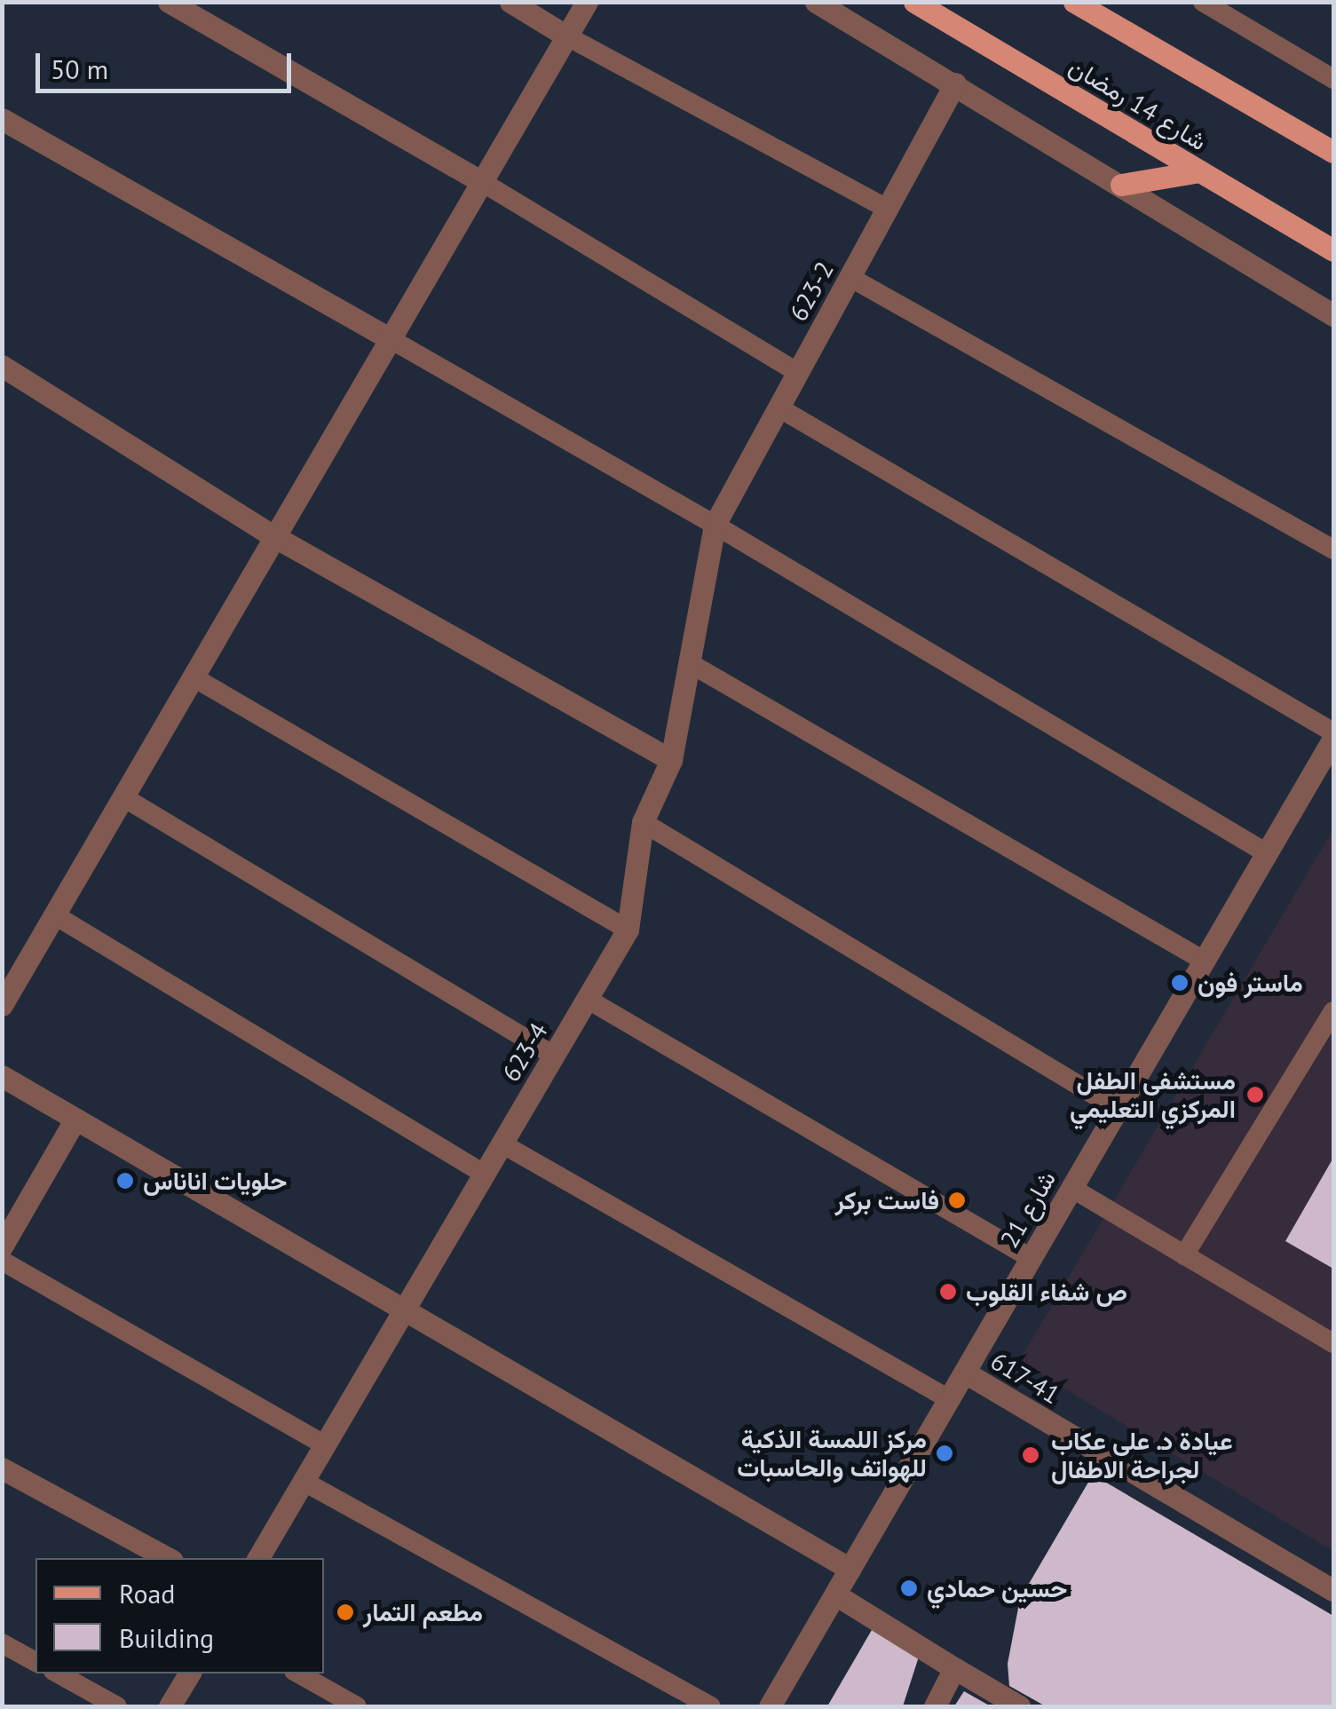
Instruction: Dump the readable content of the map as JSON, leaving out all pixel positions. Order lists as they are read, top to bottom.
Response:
{
  "streets": {
    "main road": ["شارع 14 رمضان"],
    "street": [
      "623-2",
      "623-4",
      "شارع 21",
      "617-41"
    ]
  },
  "crossings": [
    ["623-2", "623-4"],
    ["شارع 21", "617-41"]
  ],
  "places": [
    "ماستر فون",
    "مستشفى الطفل المركزي التعليمي",
    "حلويات اناناس",
    "فاست بركر",
    "ص شفاء القلوب",
    "مركز اللمسة الذكية للهواتف والحاسبات",
    "عيادة د. علي عكاب لجراحة الاطفال",
    "حسين حمادي",
    "مطعم التمار"
  ],
  "legend": ["Road", "Building"],
  "scale_bar": "50 m"
}
